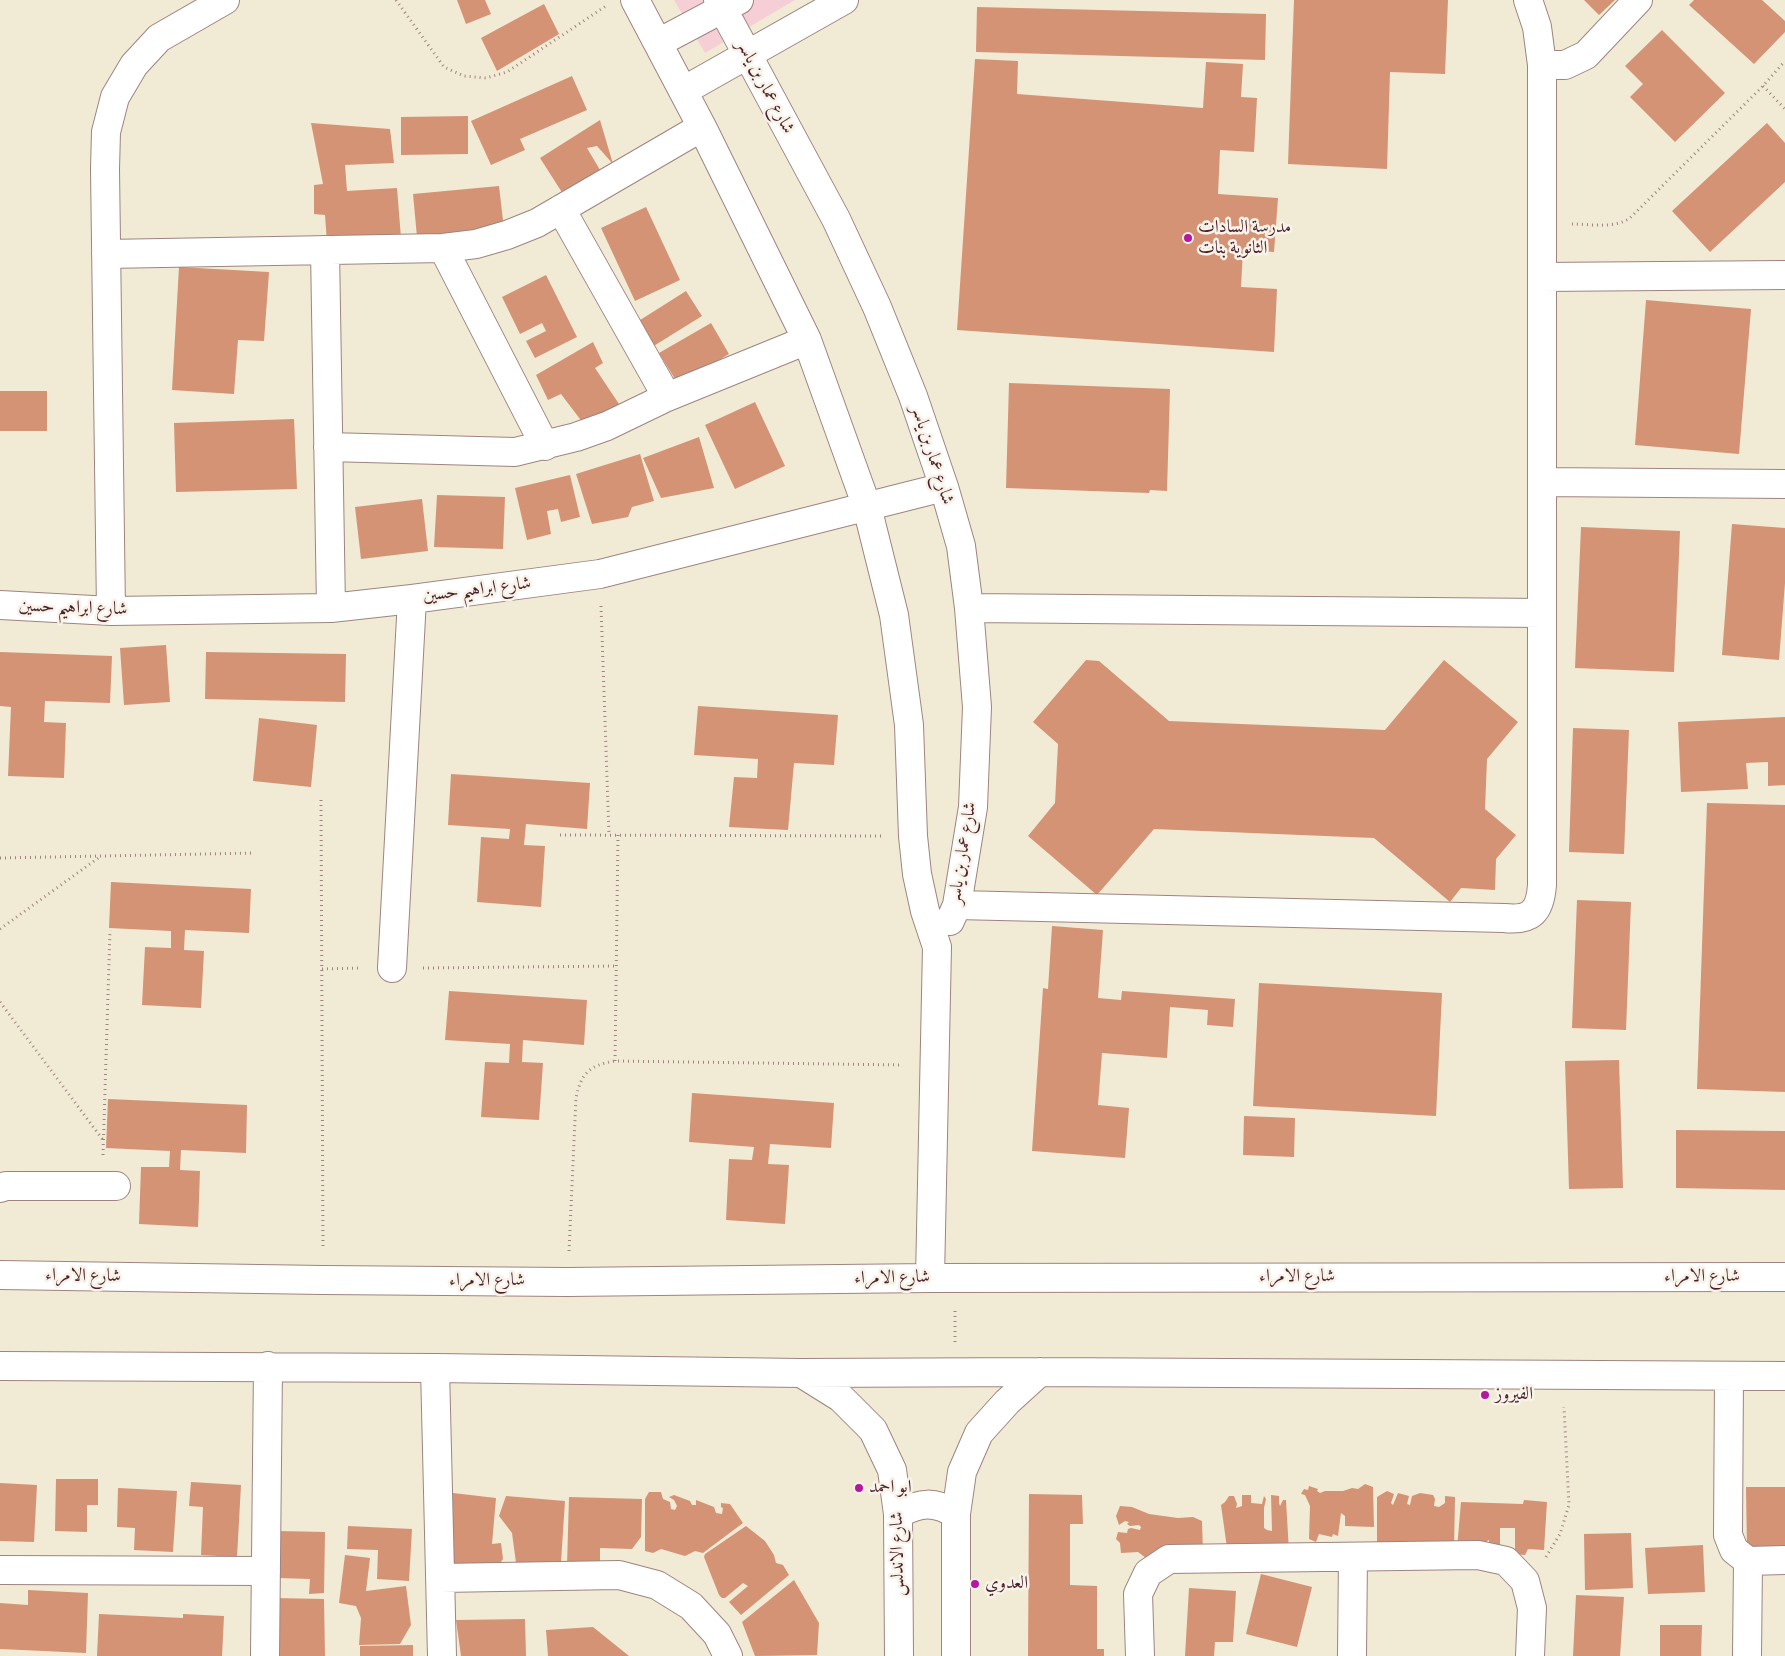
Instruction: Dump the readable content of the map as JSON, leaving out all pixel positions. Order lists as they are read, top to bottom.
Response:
{
  "streets": {
    "street": [
      "شارع عمار بن ياسر",
      "شارع ابراهيم حسين",
      "شارع الامراء",
      "شارع الاندلس"
    ]
  },
  "crossings": [
    ["شارع عمار بن ياسر", "شارع ابراهيم حسين"],
    ["شارع عمار بن ياسر", "شارع الامراء"]
  ],
  "places": [
    "مدرسة السادات الثانوية بنات",
    "الفيروز",
    "ابو احمد",
    "العدوي"
  ]
}
